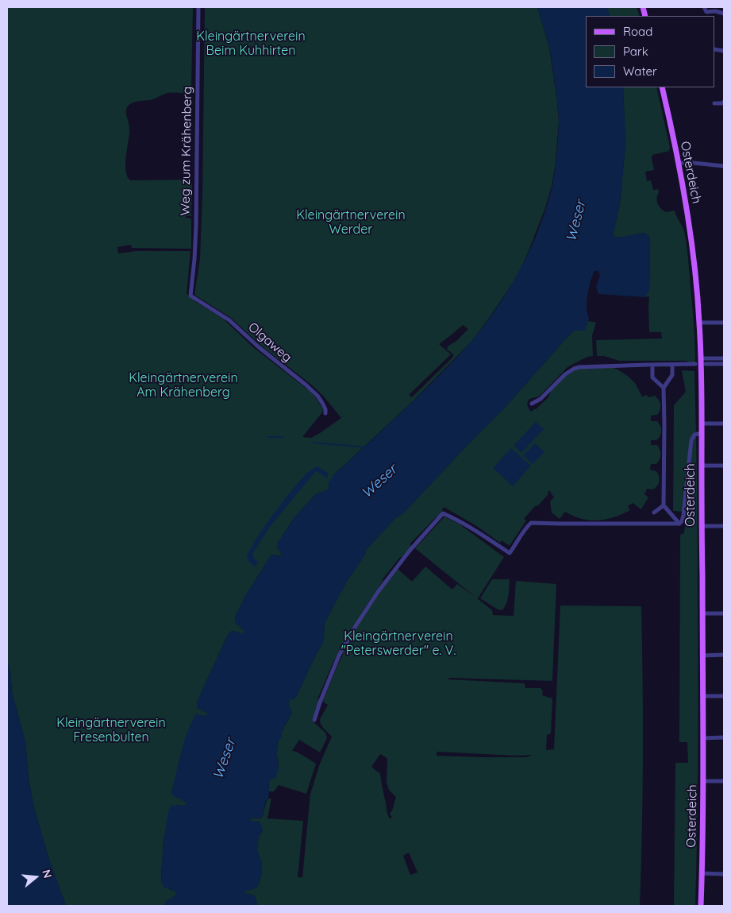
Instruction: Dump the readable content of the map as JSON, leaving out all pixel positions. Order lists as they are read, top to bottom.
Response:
{
  "streets": {
    "main road": ["Osterdeich"],
    "street": ["Weg zum Krähenberg", "Olgaweg"]
  },
  "crossings": [
    ["Weg zum Krähenberg", "Olgaweg"]
  ],
  "water": ["Weser"],
  "parks": [
    "Kleingärtnerverein Beim Kuhhirten",
    "Kleingärtnerverein Werder",
    "Kleingärtnerverein Am Krähenberg",
    "Kleingärtnerverein \"Peterswerder\" e. V.",
    "Kleingärtnerverein Fresenbulten"
  ],
  "legend": ["Road", "Park", "Water"],
  "north": "right"
}
